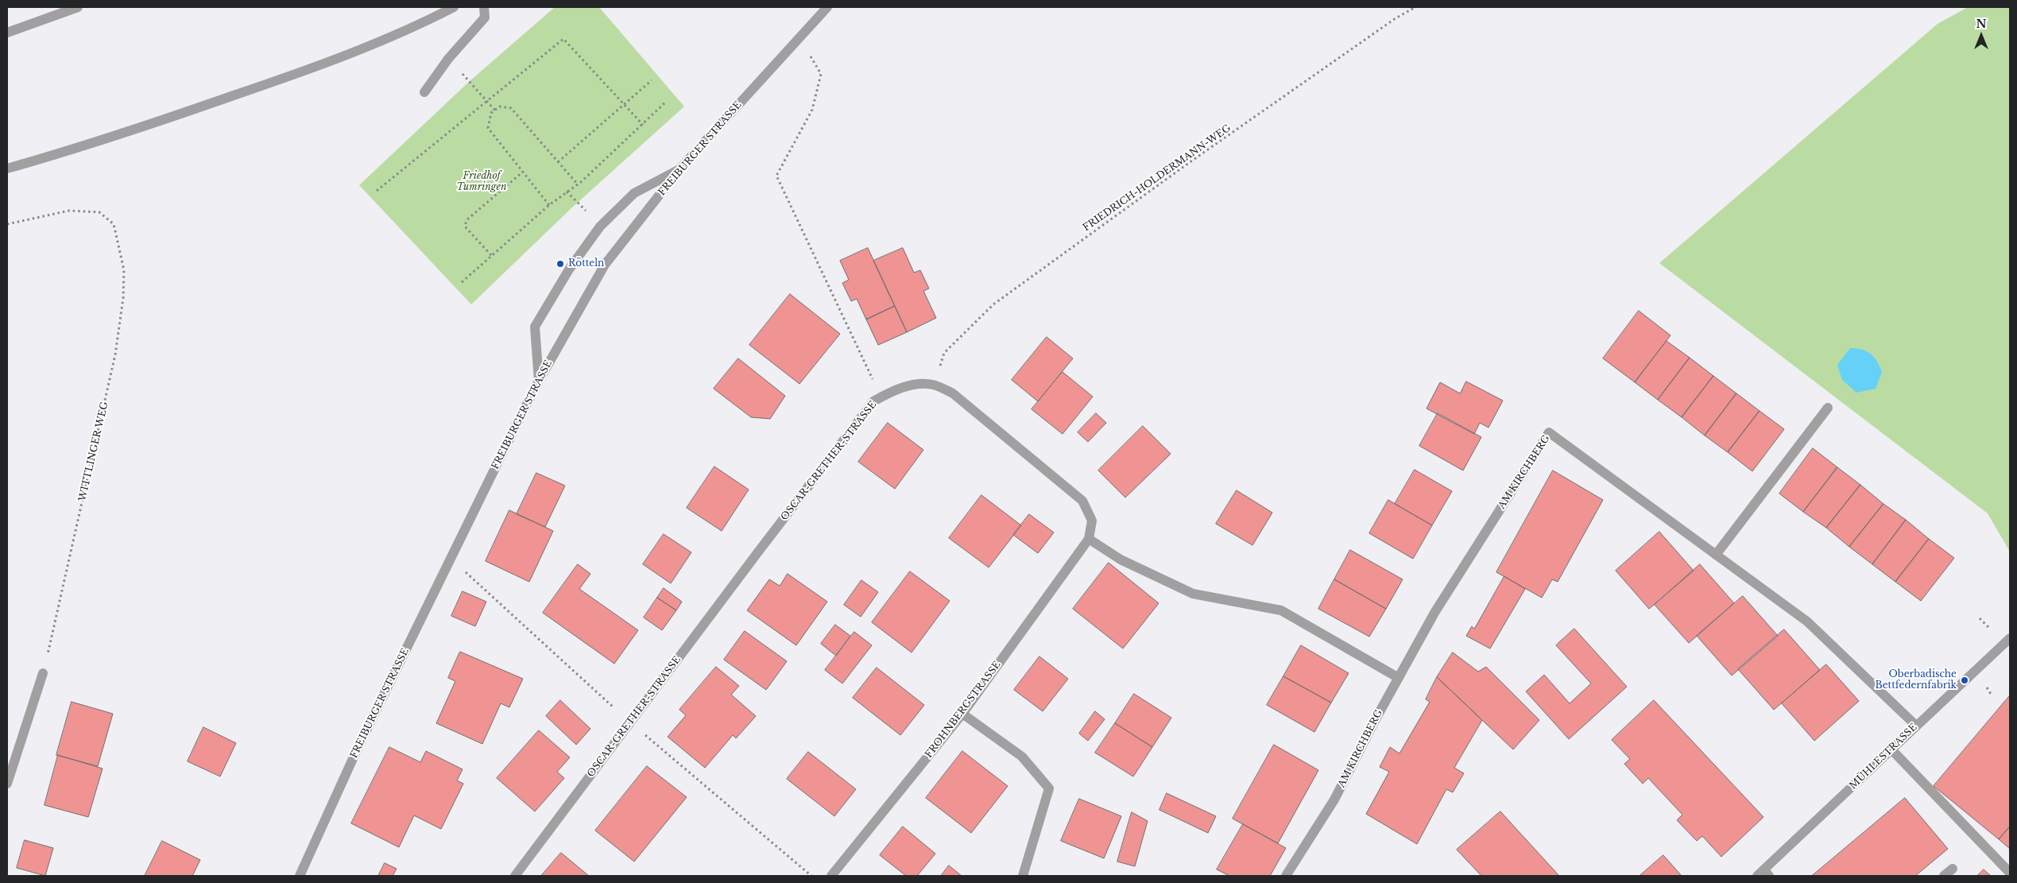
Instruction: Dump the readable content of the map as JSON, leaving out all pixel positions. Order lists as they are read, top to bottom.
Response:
{
  "streets": {
    "street": [
      "FREIBURGER STRASSE",
      "OSCAR-GRETHER-STRASSE",
      "AM KIRCHBERG",
      "FROHNBERGSTRASSE",
      "MÜHLESTRASSE"
    ],
    "path": ["FRIEDRICH-HOLDERMANN-WEG", "WITTLINGER WEG"]
  },
  "crossings": [
    ["FRIEDRICH-HOLDERMANN-WEG", "OSCAR-GRETHER-STRASSE"],
    ["OSCAR-GRETHER-STRASSE", "FROHNBERGSTRASSE"],
    ["AM KIRCHBERG", "MÜHLESTRASSE"]
  ],
  "parks": ["Friedhof Tumringen"],
  "places": ["Rötteln", "Oberbadische Bettfedernfabrik"],
  "north": "top"
}
